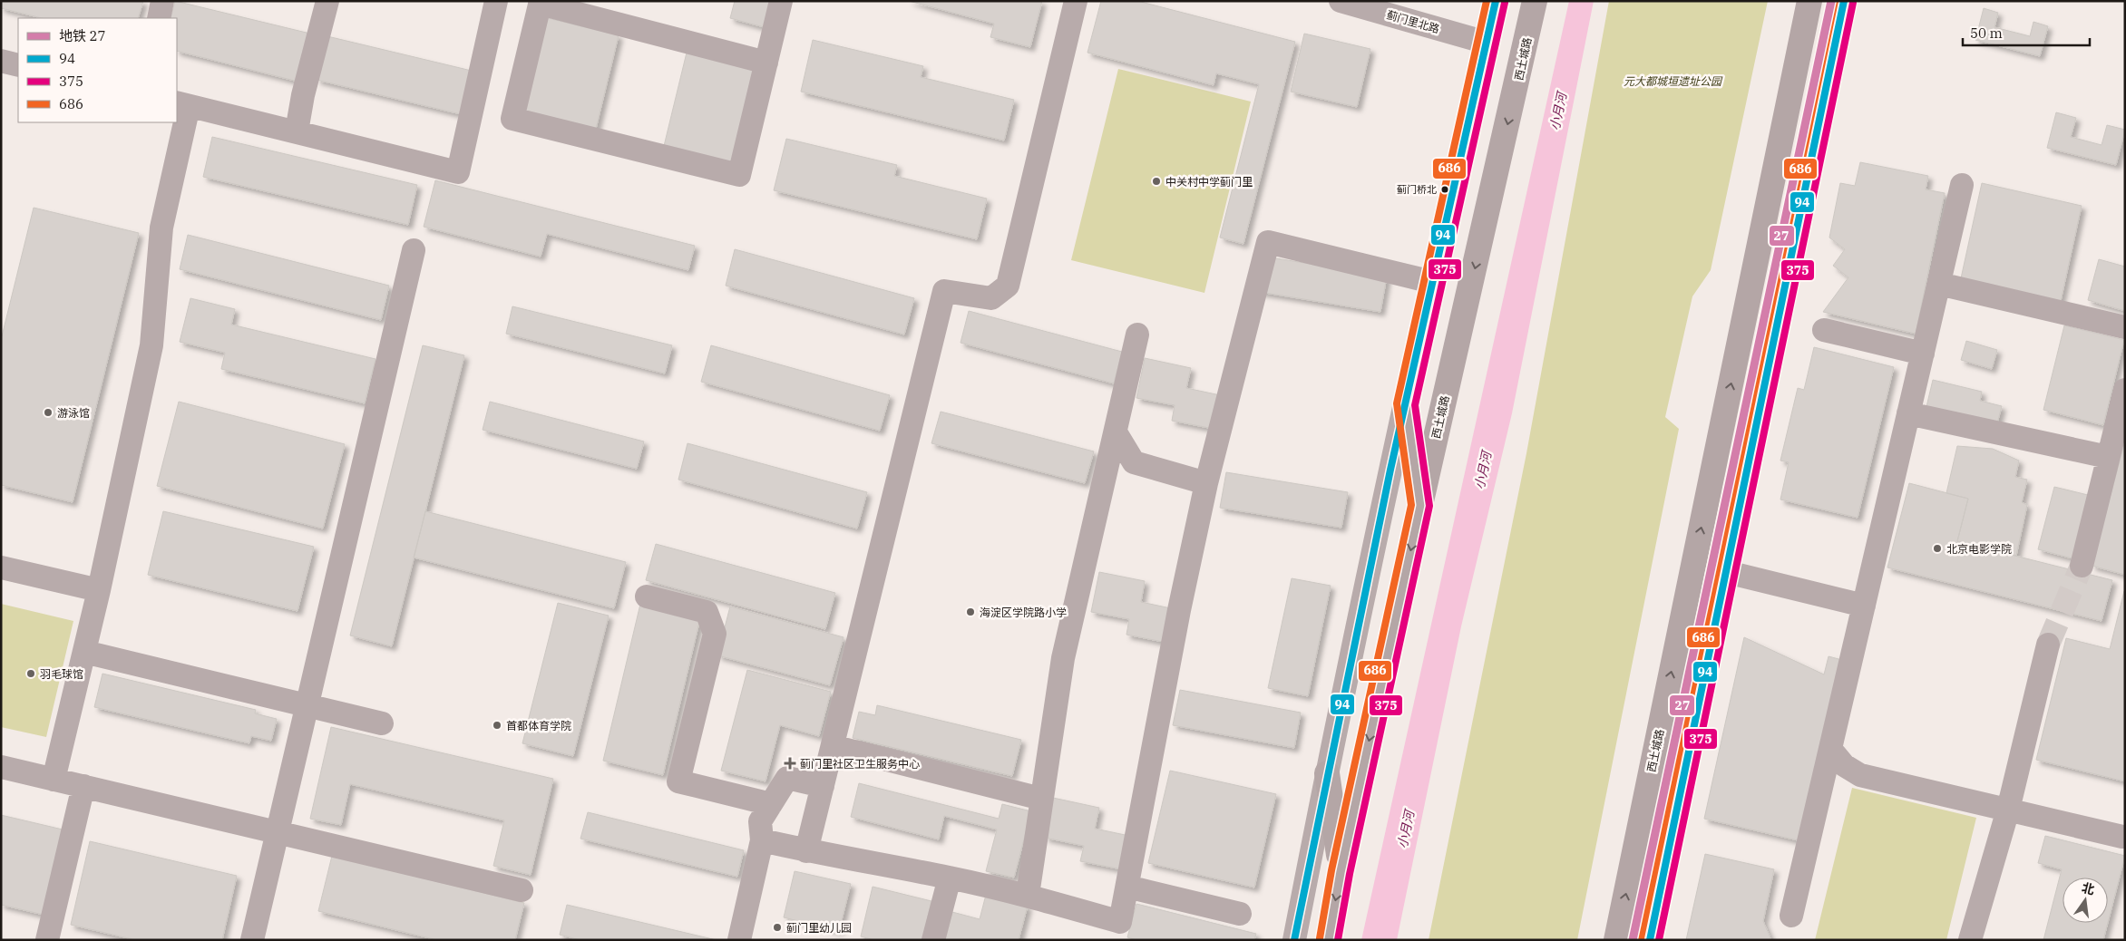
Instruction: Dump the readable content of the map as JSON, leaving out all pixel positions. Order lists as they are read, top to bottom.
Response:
{
  "streets": {
    "highway": ["西土城路"],
    "street": ["蓟门里北路"]
  },
  "water": ["小月河"],
  "parks": ["元大都城垣遗址公园"],
  "places": {
    "other": [
      "中关村中学蓟门里",
      "蓟门桥北",
      "游泳馆",
      "北京电影学院",
      "海淀区学院路小学",
      "羽毛球馆",
      "首都体育学院",
      "蓟门里幼儿园"
    ],
    "health": ["蓟门里社区卫生服务中心"]
  },
  "lines": [
    "metro line 27",
    "transit line 94",
    "transit line 686",
    "transit line 375"
  ],
  "legend": [
    "地铁 27",
    "94",
    "375",
    "686"
  ],
  "scale_bar": "50 m",
  "north": "top"
}
